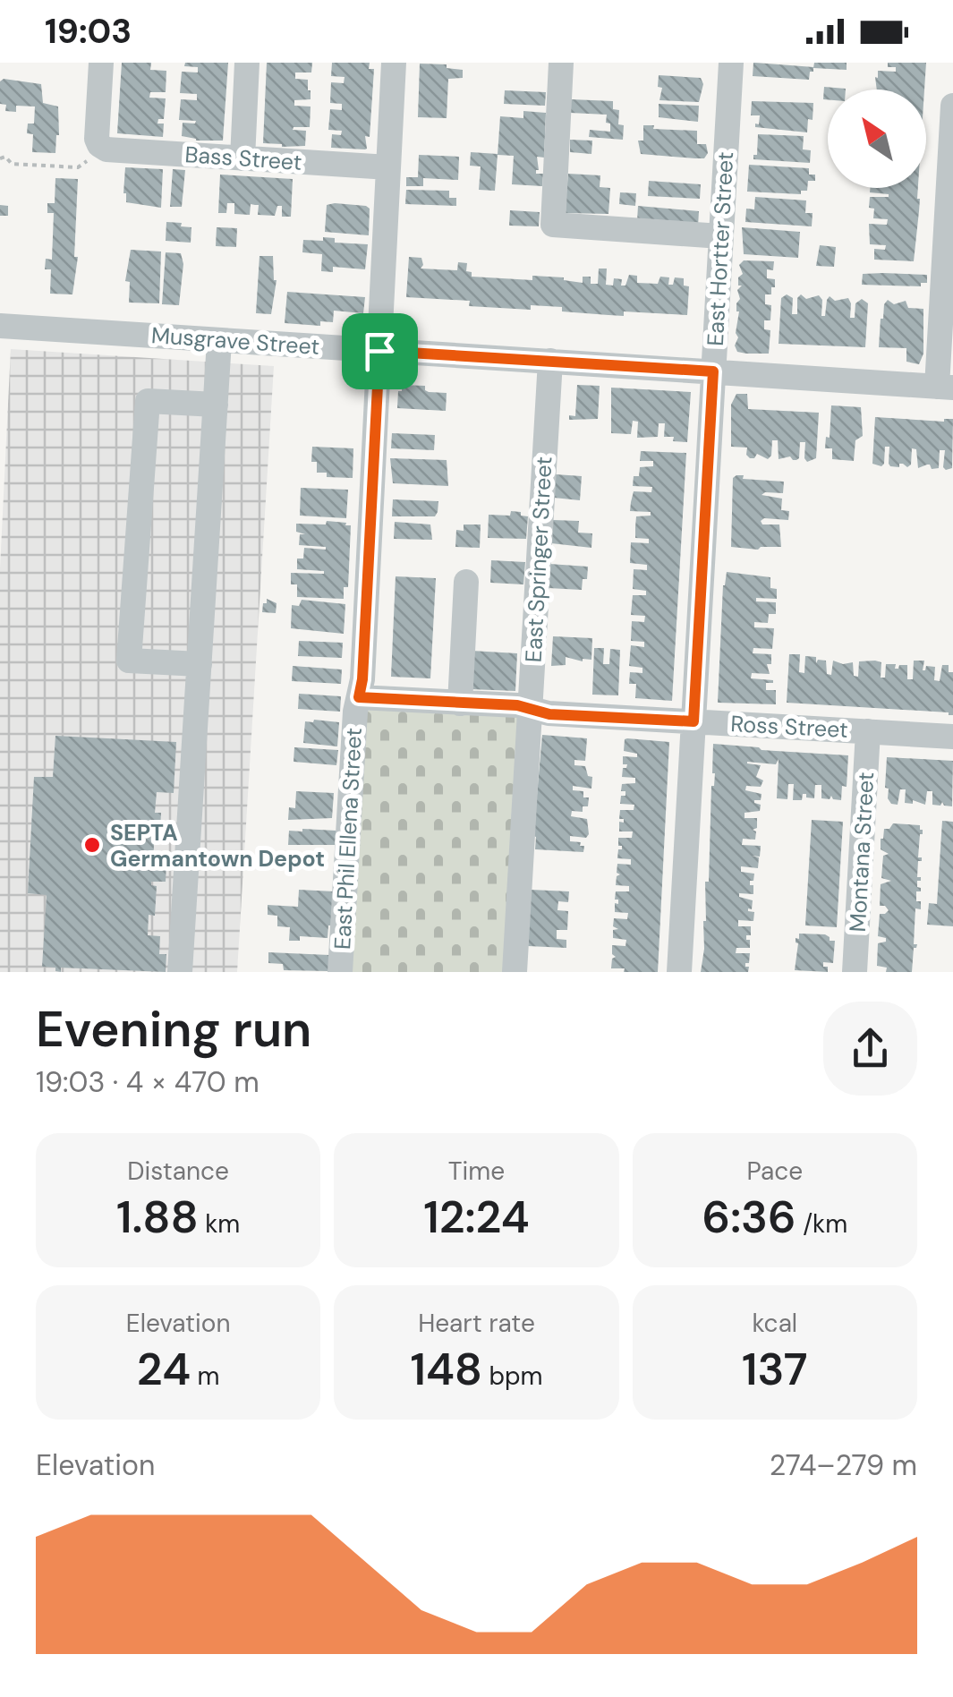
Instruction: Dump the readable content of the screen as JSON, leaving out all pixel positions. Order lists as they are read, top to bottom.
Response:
{
  "streets": {
    "street": [
      "Bass Street",
      "East Hortter Street",
      "Musgrave Street",
      "East Springer Street",
      "Ross Street",
      "East Phil Ellena Street",
      "Montana Street"
    ]
  },
  "crossings": [
    ["Bass Street", "East Phil Ellena Street"],
    ["East Hortter Street", "Musgrave Street"],
    ["East Hortter Street", "Ross Street"],
    ["Musgrave Street", "East Springer Street"],
    ["Musgrave Street", "East Phil Ellena Street"],
    ["East Springer Street", "Ross Street"],
    ["Ross Street", "East Phil Ellena Street"],
    ["Ross Street", "Montana Street"]
  ],
  "places": ["SEPTA Germantown Depot"],
  "north": "top left",
  "page": {
    "status": "19:03",
    "heading": ["Evening run", "19:03 · 4 × 470 m"],
    "stats": [
      ["Distance", "1.88 km"],
      ["Time", "12:24"],
      ["Pace", "6:36 /km"],
      ["Elevation", "24 m"],
      ["Heart rate", "148 bpm"],
      ["kcal", "137"]
    ],
    "chart": ["Elevation", "274–279 m"]
  }
}
